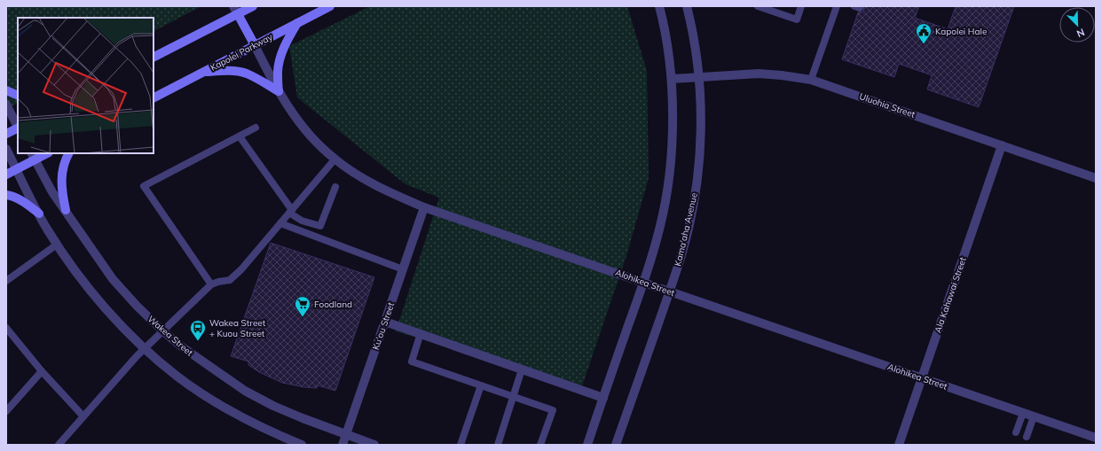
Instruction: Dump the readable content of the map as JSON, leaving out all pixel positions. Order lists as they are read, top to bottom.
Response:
{
  "streets": {
    "main road": ["Kapolei Parkway"],
    "street": [
      "Uluohia Street",
      "Kama'aha Avenue",
      "Alohikea Street",
      "Ala Kahawai Street",
      "Ku'ou Street",
      "Wakea Street"
    ]
  },
  "crossings": [
    ["Kapolei Parkway", "Alohikea Street"],
    ["Uluohia Street", "Kama'aha Avenue"],
    ["Uluohia Street", "Ala Kahawai Street"],
    ["Kama'aha Avenue", "Alohikea Street"],
    ["Alohikea Street", "Ala Kahawai Street"],
    ["Alohikea Street", "Ku'ou Street"],
    ["Ku'ou Street", "Wakea Street"]
  ],
  "places": {
    "public building": ["Kapolei Hale"],
    "supermarket": ["Foodland"],
    "bus stop": ["Wakea Street + Kuou Street"]
  },
  "north": "bottom right"
}
